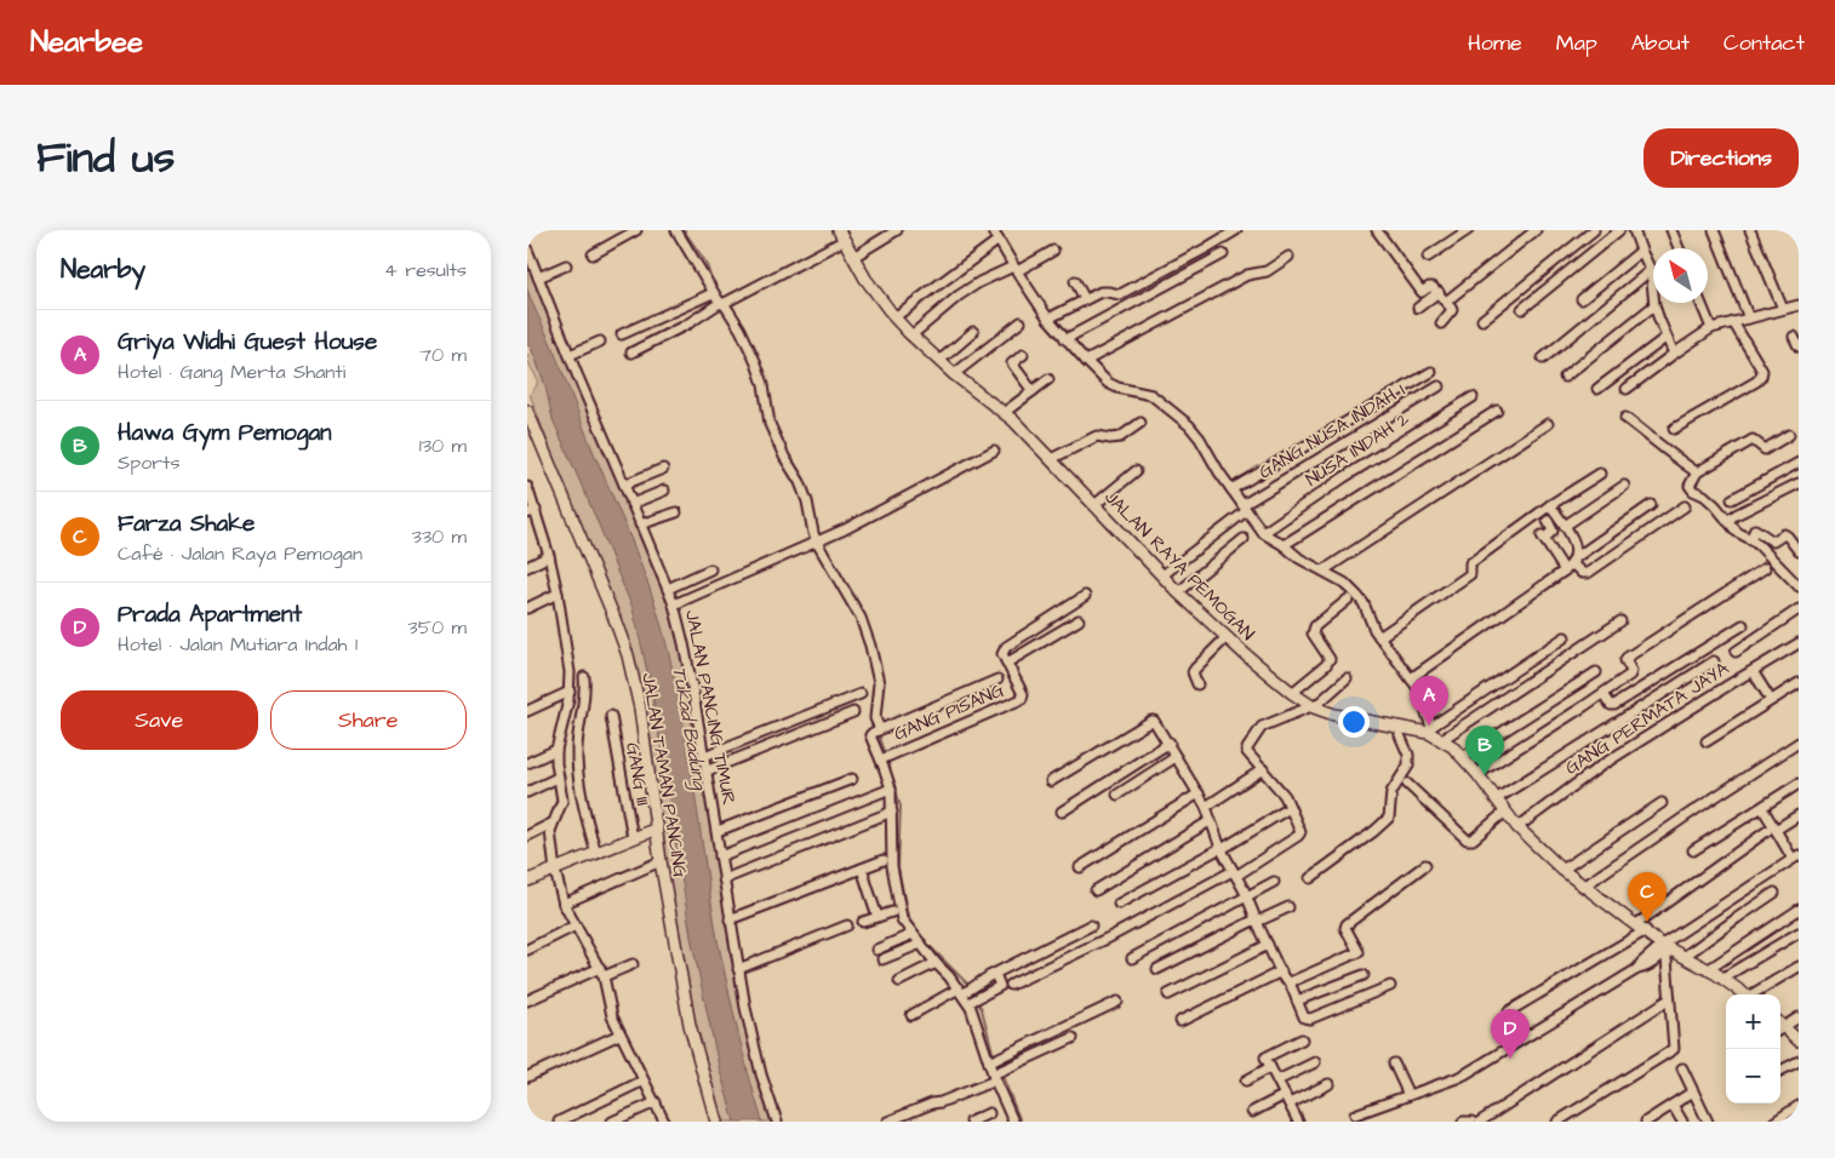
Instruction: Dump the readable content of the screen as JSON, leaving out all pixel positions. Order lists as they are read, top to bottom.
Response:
{
  "streets": {
    "street": [
      "GANG NUSA INDAH I",
      "NUSA INDAH 2",
      "JALAN RAYA PEMOGAN",
      "JALAN PANCING TIMUR",
      "GANG PISANG",
      "GANG PERMATA JAYA",
      "GANG III",
      "JALAN TAMAN PANCING"
    ]
  },
  "crossings": [
    ["GANG NUSA INDAH I", "JALAN RAYA PEMOGAN"],
    ["JALAN RAYA PEMOGAN", "GANG PERMATA JAYA"]
  ],
  "water": ["Tukad Badung"],
  "north": "top left",
  "page": {
    "header": "Nearbee",
    "nav": [
      "Home",
      "Map",
      "About",
      "Contact"
    ],
    "title": "Find us",
    "buttons": [
      "Directions",
      ["Save", "Share"]
    ],
    "heading": ["Nearby", "4 results"],
    "list": [
      {
        "mark": "A",
        "name": "Griya Widhi Guest House",
        "note": "Hotel · Gang Merta Shanti",
        "value": "70 m"
      },
      {
        "mark": "B",
        "name": "Hawa Gym Pemogan",
        "note": "Sports",
        "value": "130 m"
      },
      {
        "mark": "C",
        "name": "Farza Shake",
        "note": "Café · Jalan Raya Pemogan",
        "value": "330 m"
      },
      {
        "mark": "D",
        "name": "Prada Apartment",
        "note": "Hotel · Jalan Mutiara Indah 1",
        "value": "350 m"
      }
    ],
    "pins": [
      "A",
      "B",
      "C",
      "D"
    ],
    "map_buttons": ["+", "−"]
  }
}
